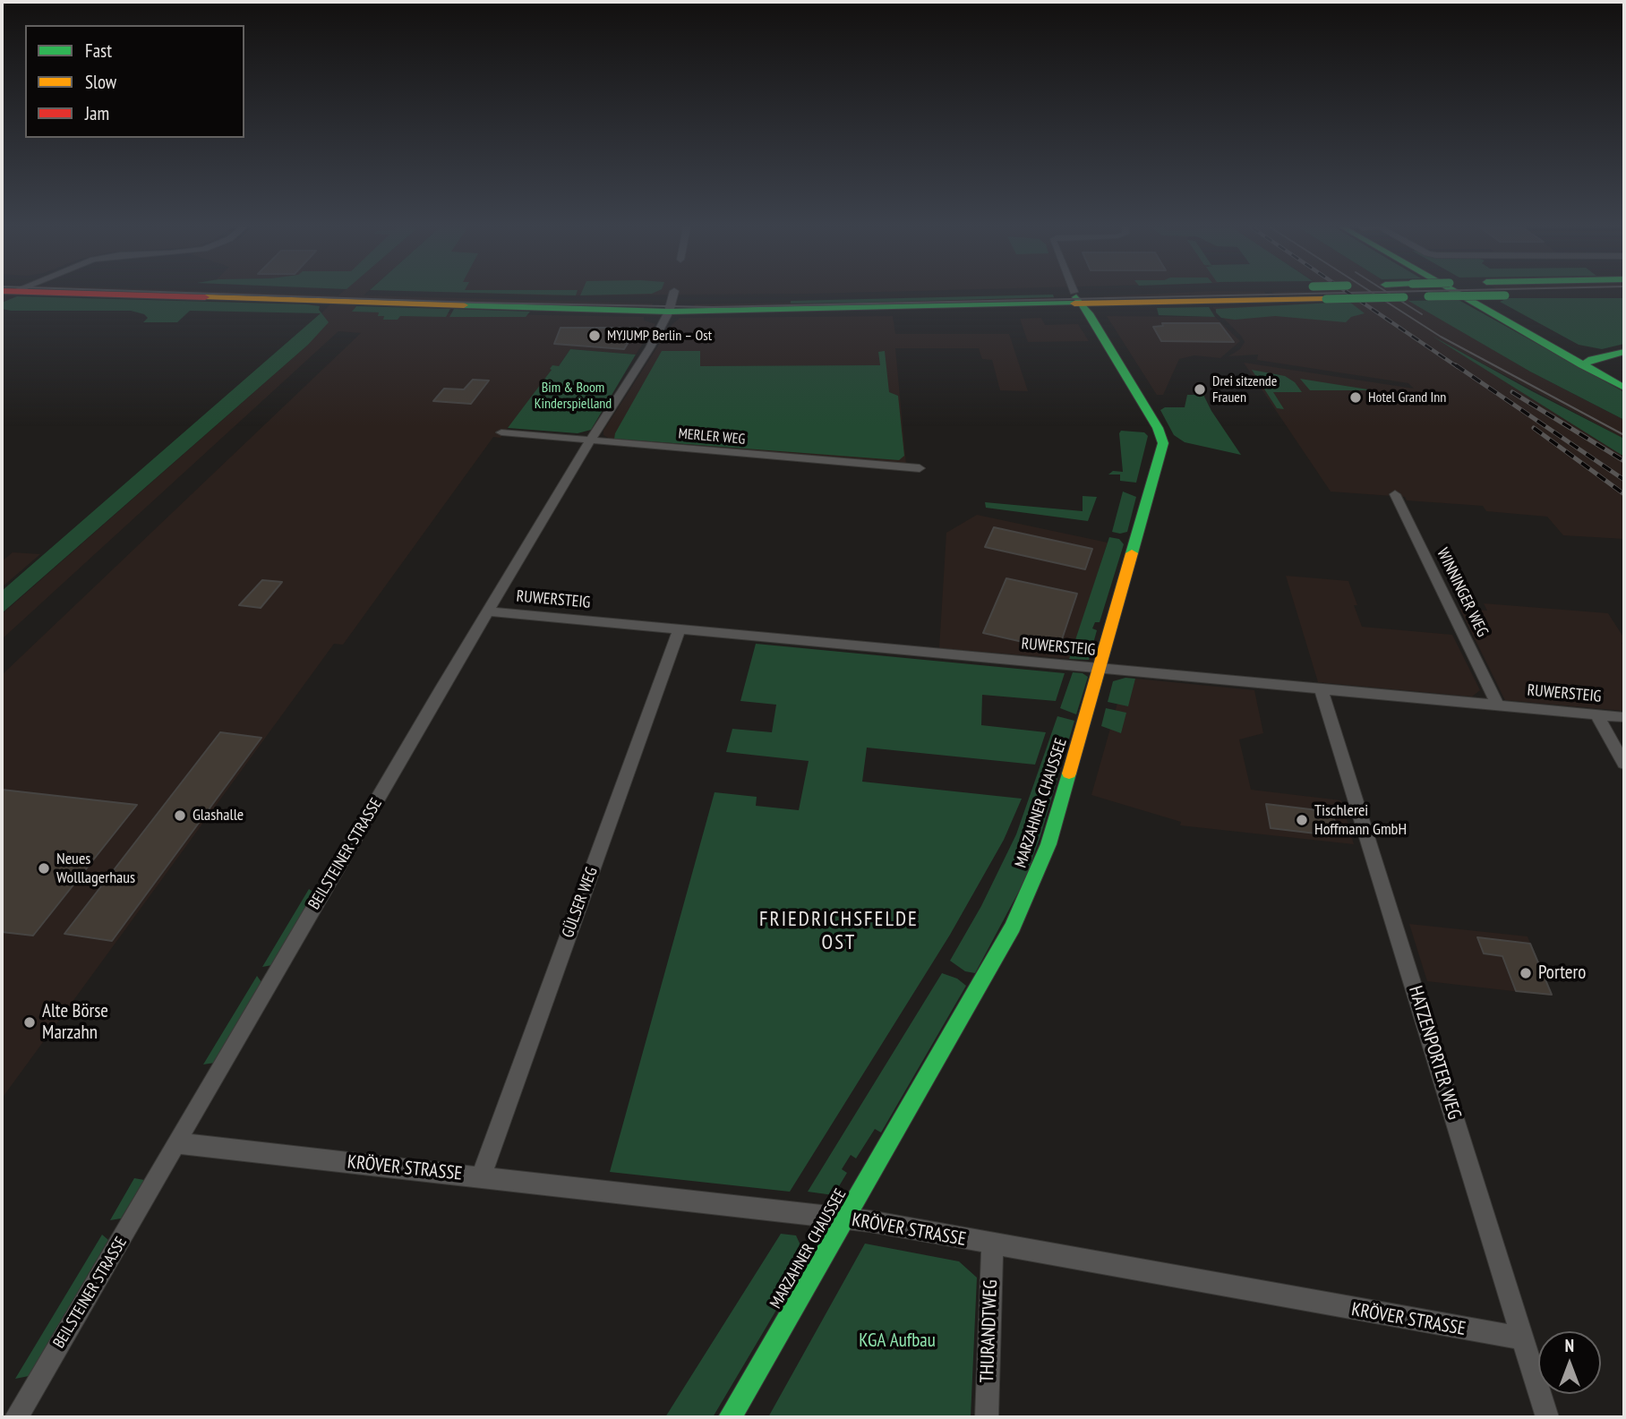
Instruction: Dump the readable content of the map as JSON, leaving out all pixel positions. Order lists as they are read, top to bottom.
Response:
{
  "streets": {
    "main road": ["MARZAHNER CHAUSSEE"],
    "street": [
      "MERLER WEG",
      "WINNINGER WEG",
      "RUWERSTEIG",
      "BEILSTEINER STRASSE",
      "GÜLSER WEG",
      "HATZENPORTER WEG",
      "KRÖVER STRASSE",
      "THURANDTWEG"
    ]
  },
  "crossings": [
    ["MERLER WEG", "BEILSTEINER STRASSE"],
    ["WINNINGER WEG", "RUWERSTEIG"],
    ["RUWERSTEIG", "MARZAHNER CHAUSSEE"],
    ["RUWERSTEIG", "BEILSTEINER STRASSE"],
    ["RUWERSTEIG", "GÜLSER WEG"],
    ["RUWERSTEIG", "HATZENPORTER WEG"],
    ["MARZAHNER CHAUSSEE", "KRÖVER STRASSE"],
    ["BEILSTEINER STRASSE", "KRÖVER STRASSE"],
    ["GÜLSER WEG", "KRÖVER STRASSE"],
    ["HATZENPORTER WEG", "KRÖVER STRASSE"],
    ["KRÖVER STRASSE", "THURANDTWEG"]
  ],
  "districts": ["FRIEDRICHSFELDE OST"],
  "parks": ["Bim & Boom Kinderspielland", "KGA Aufbau"],
  "places": [
    "MYJUMP Berlin – Ost",
    "Drei sitzende Frauen",
    "Hotel Grand Inn",
    "Glashalle",
    "Tischlerei Hoffmann GmbH",
    "Neues Wolllagerhaus",
    "Portero",
    "Alte Börse Marzahn"
  ],
  "legend": ["Fast", "Slow", "Jam"],
  "north": "top"
}
